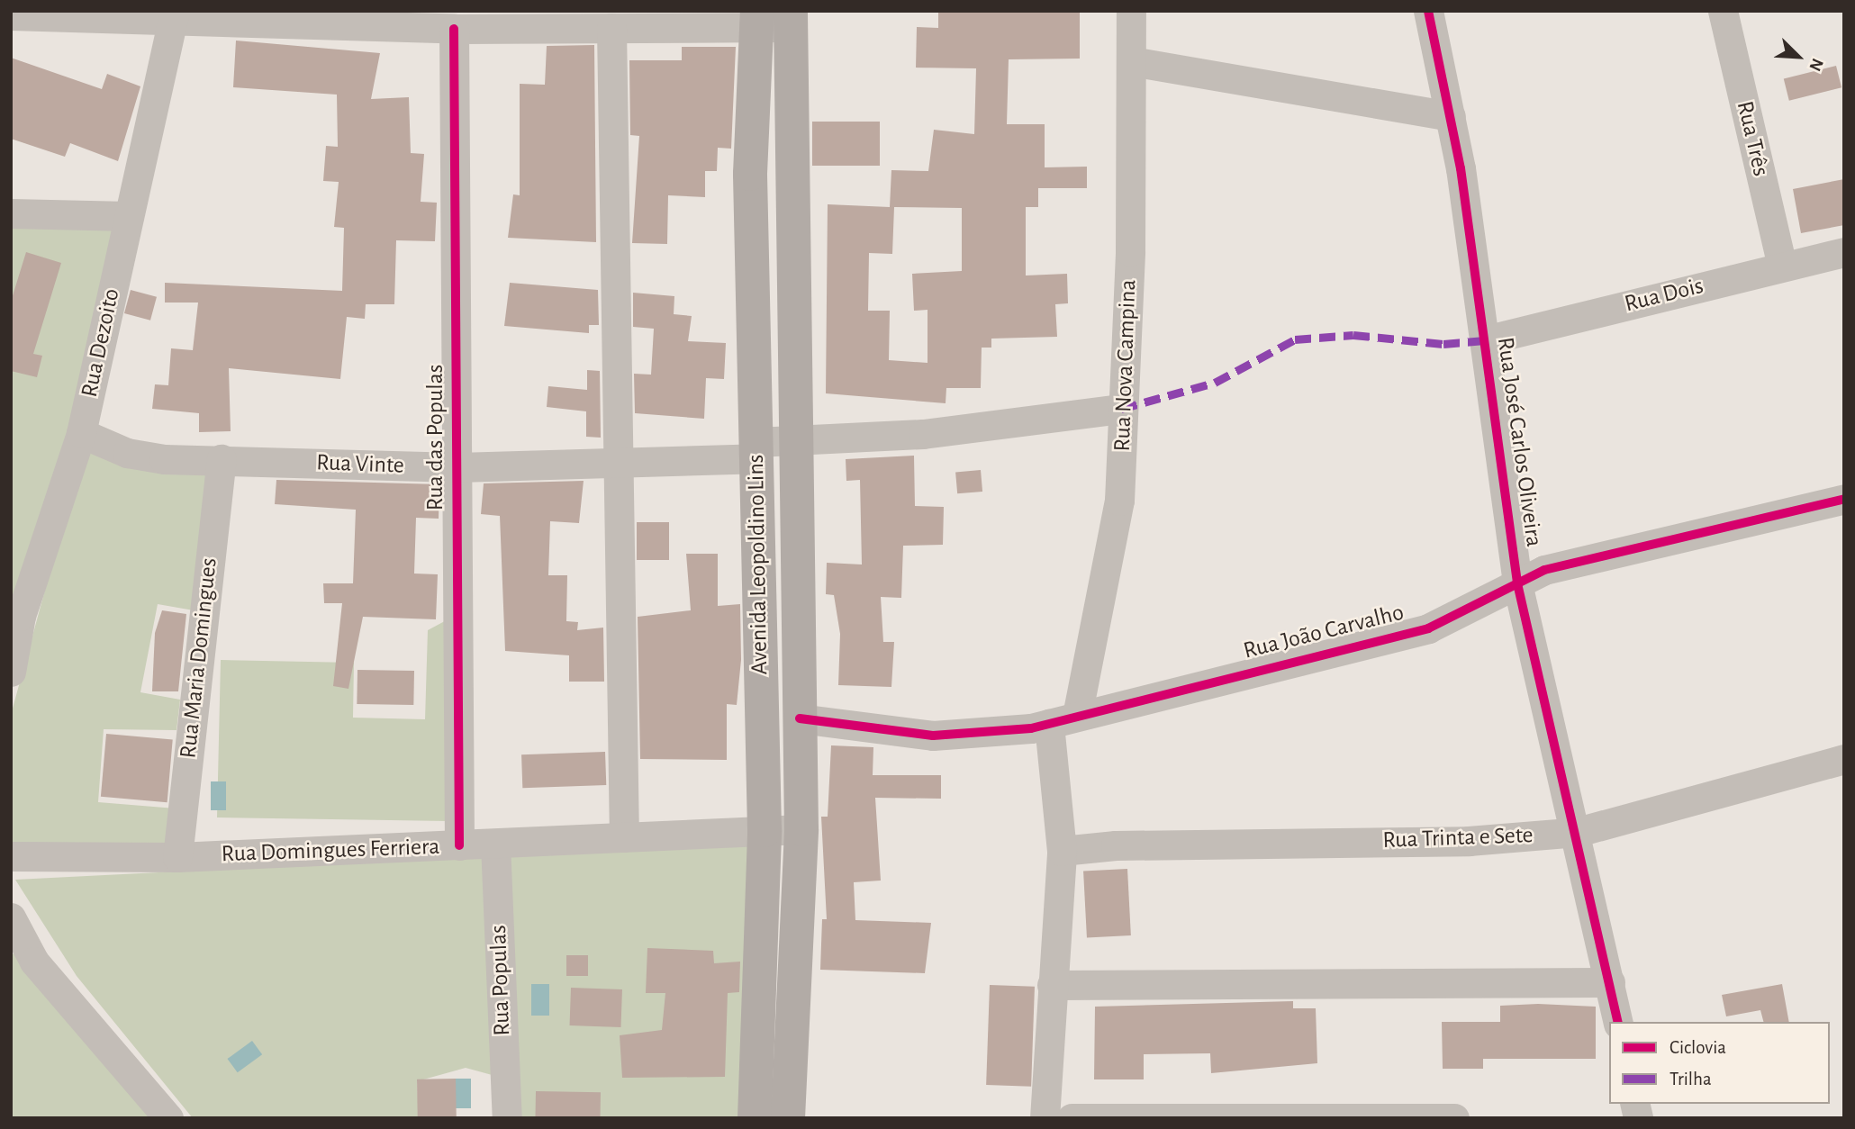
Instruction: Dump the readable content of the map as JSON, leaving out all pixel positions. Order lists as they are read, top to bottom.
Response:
{
  "streets": {
    "main road": ["Avenida Leopoldino Lins"],
    "street": [
      "Rua Três",
      "Rua Dois",
      "Rua Dezoito",
      "Rua Nova Campina",
      "Rua das Populas",
      "Rua José Carlos Oliveira",
      "Rua Vinte",
      "Rua João Carvalho",
      "Rua Maria Domingues",
      "Rua Trinta e Sete",
      "Rua Domingues Ferriera",
      "Rua Populas"
    ]
  },
  "crossings": [
    ["Rua Três", "Rua Dois"],
    ["Rua Dois", "Rua José Carlos Oliveira"],
    ["Rua Dezoito", "Rua Vinte"],
    ["Rua Nova Campina", "Rua Vinte"],
    ["Rua Nova Campina", "Rua João Carvalho"],
    ["Rua das Populas", "Rua Vinte"],
    ["Rua das Populas", "Rua Domingues Ferriera"],
    ["Rua José Carlos Oliveira", "Rua João Carvalho"],
    ["Rua José Carlos Oliveira", "Rua Trinta e Sete"],
    ["Rua Vinte", "Avenida Leopoldino Lins"],
    ["Rua Vinte", "Rua Maria Domingues"],
    ["Avenida Leopoldino Lins", "Rua João Carvalho"],
    ["Avenida Leopoldino Lins", "Rua Domingues Ferriera"],
    ["Rua Maria Domingues", "Rua Domingues Ferriera"],
    ["Rua Domingues Ferriera", "Rua Populas"]
  ],
  "legend": ["Ciclovia", "Trilha"],
  "north": "bottom right"
}
